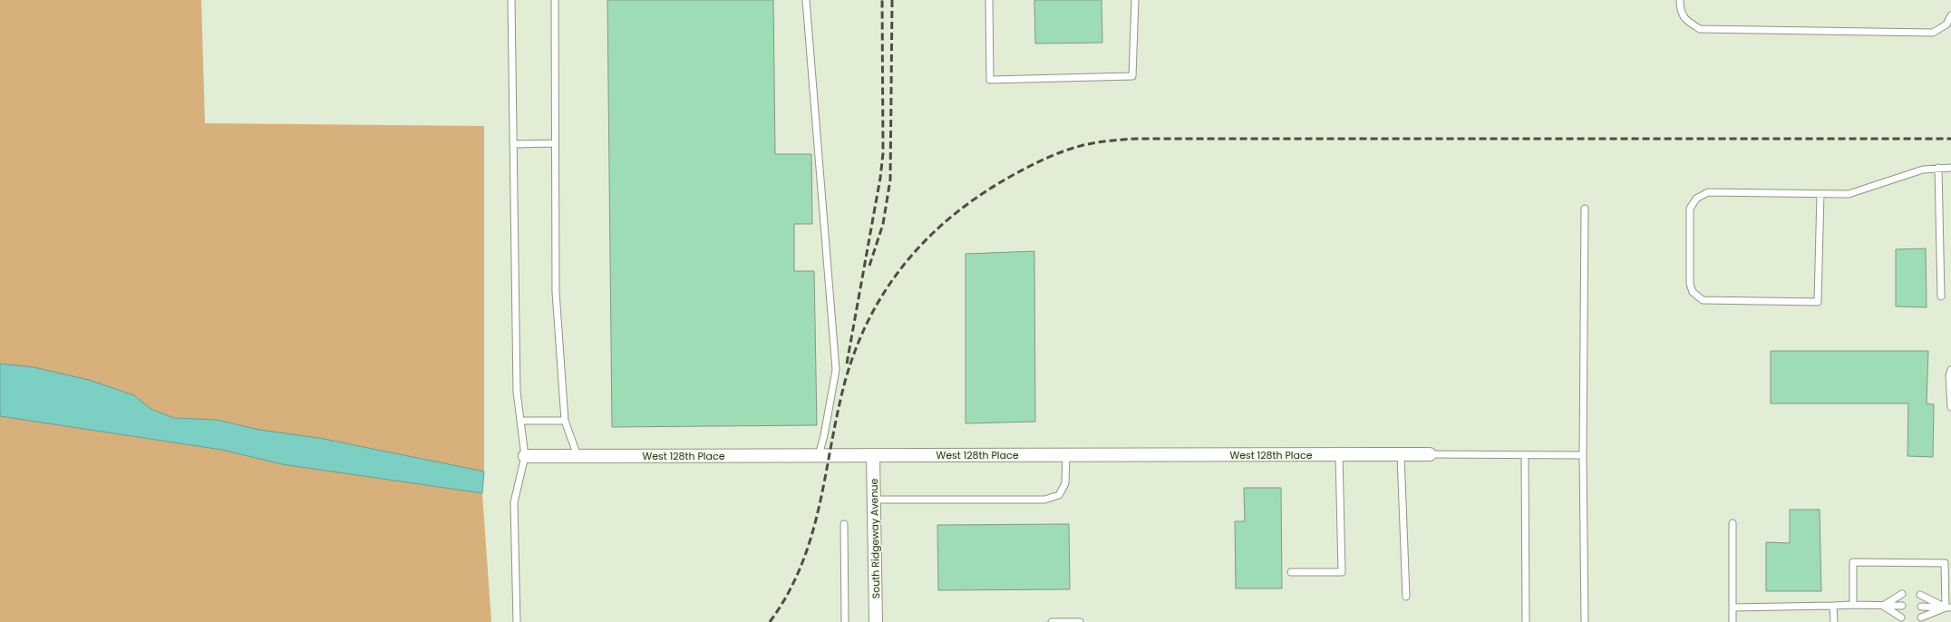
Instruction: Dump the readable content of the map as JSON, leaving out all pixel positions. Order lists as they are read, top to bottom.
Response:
{
  "streets": {
    "street": ["West 128th Place", "South Ridgeway Avenue"]
  },
  "crossings": [
    ["West 128th Place", "South Ridgeway Avenue"]
  ]
}
